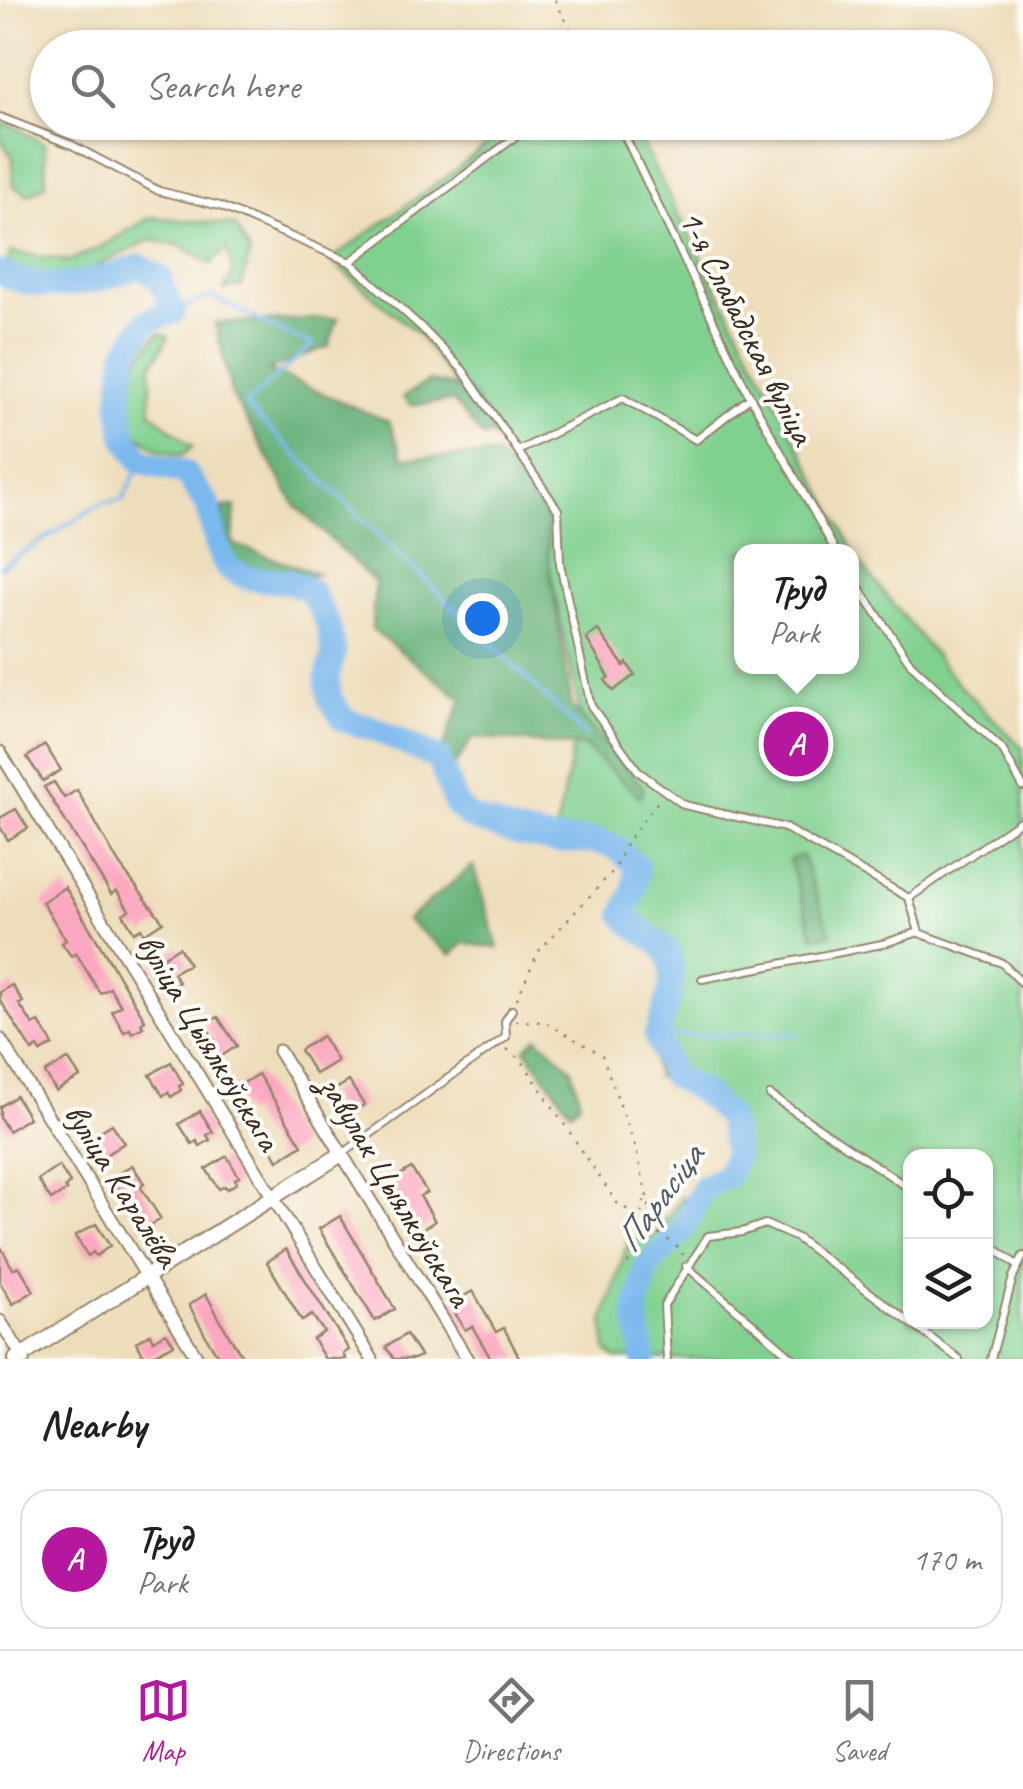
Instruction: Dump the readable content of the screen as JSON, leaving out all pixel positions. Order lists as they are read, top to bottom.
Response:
{
  "streets": {
    "street": ["вуліца Цыялкоўскага", "вуліца Каралёва", "завулак Цыялкоўскага"],
    "lane": ["1-я Слабадская вуліца"]
  },
  "water": ["Парасіца"],
  "page": {
    "search": "Search here",
    "popup": ["Труд", "Park"],
    "pins": "A",
    "heading": "Nearby",
    "list": [
      {
        "mark": "A",
        "name": "Труд",
        "note": "Park",
        "value": "170 m"
      }
    ],
    "nav": ["Map", "Directions", "Saved"]
  }
}
